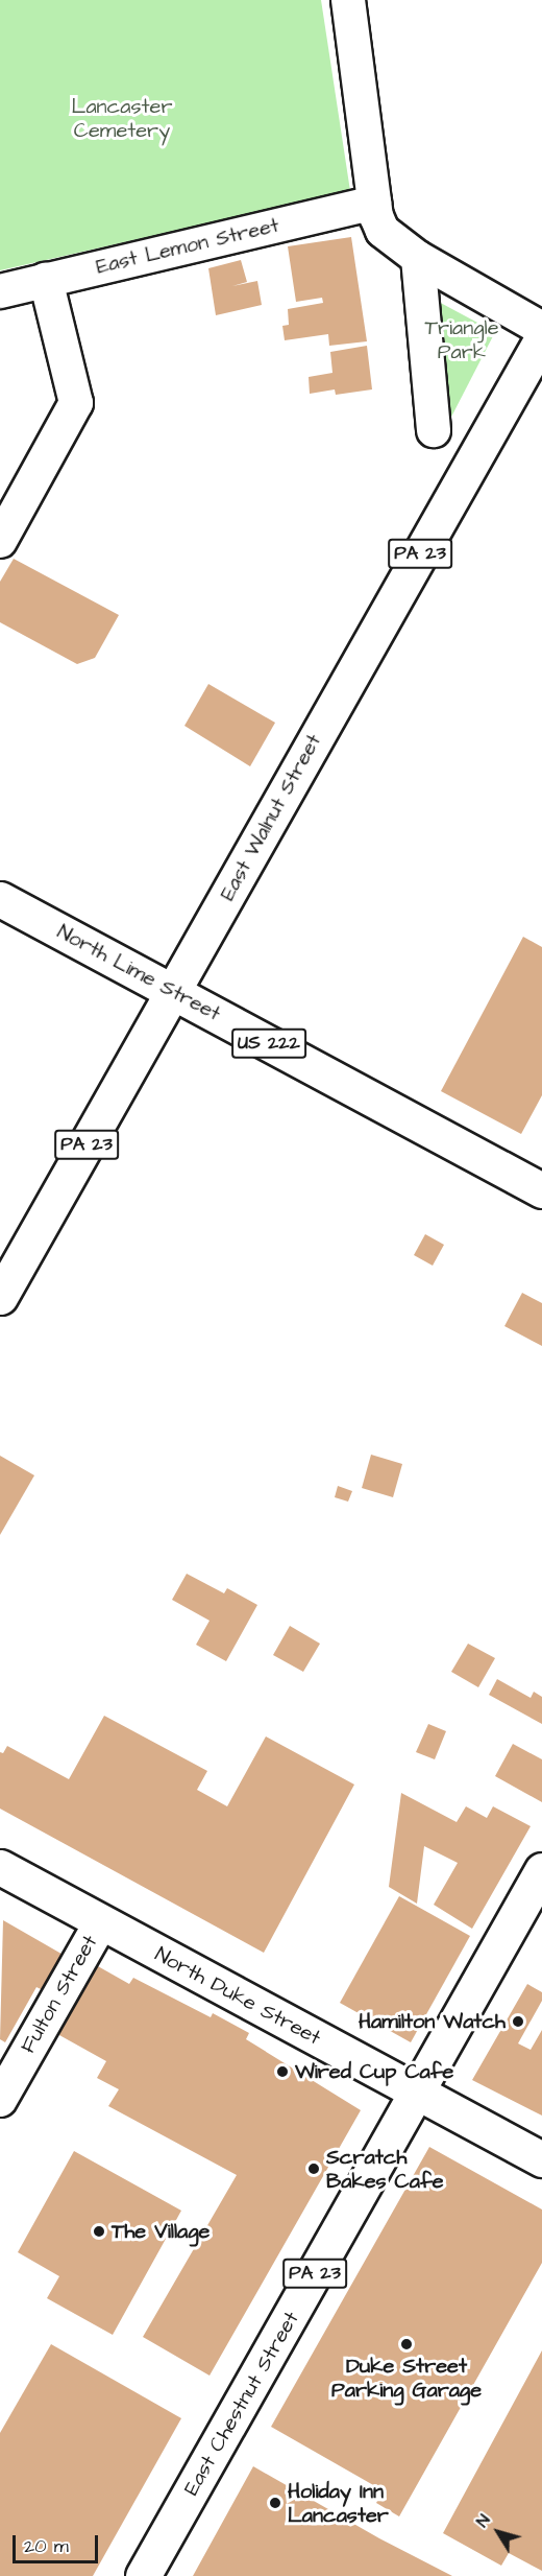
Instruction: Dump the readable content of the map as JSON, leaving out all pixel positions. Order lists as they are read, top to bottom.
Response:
{
  "streets": {
    "main road": [
      "PA 23",
      "East Walnut Street",
      "North Lime Street",
      "US 222",
      "North Duke Street",
      "East Chestnut Street"
    ],
    "street": ["East Lemon Street", "Fulton Street"]
  },
  "crossings": [
    ["East Walnut Street", "North Lime Street"],
    ["Fulton Street", "North Duke Street"],
    ["North Duke Street", "East Chestnut Street"]
  ],
  "parks": ["Lancaster Cemetery", "Triangle Park"],
  "places": [
    "Hamilton Watch",
    "Wired Cup Cafe",
    "Scratch Bakes Cafe",
    "The Village",
    "Duke Street Parking Garage",
    "Holiday Inn Lancaster"
  ],
  "scale_bar": "20 m",
  "north": "top left"
}
